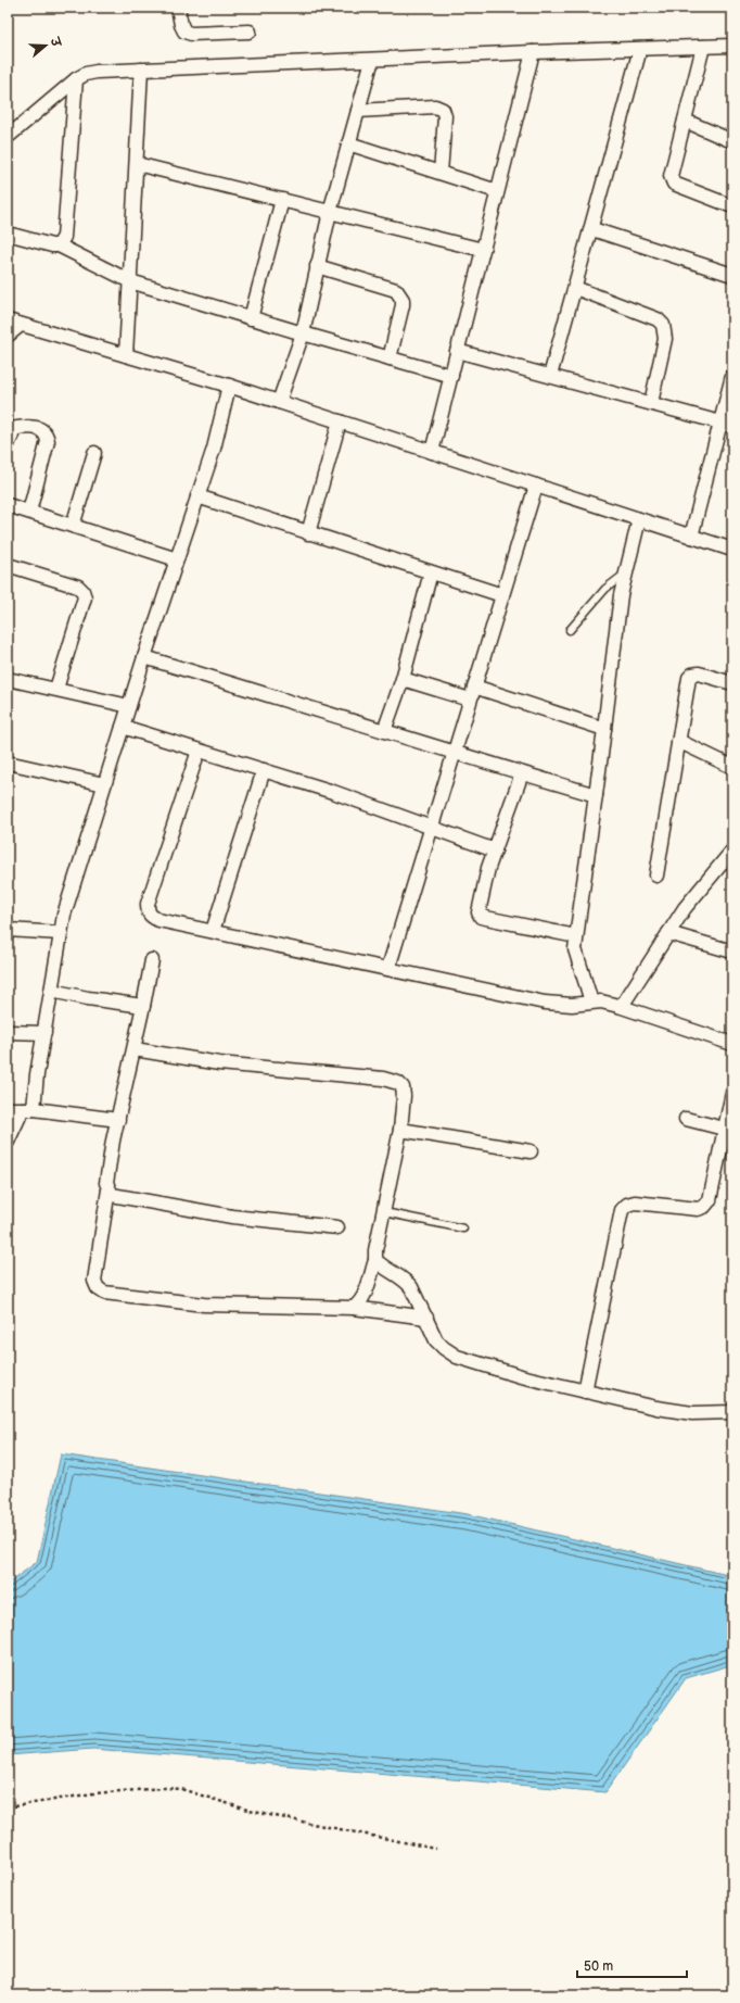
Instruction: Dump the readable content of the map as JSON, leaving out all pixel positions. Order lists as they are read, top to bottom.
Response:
{
  "scale_bar": "50 m",
  "north": "right"
}
